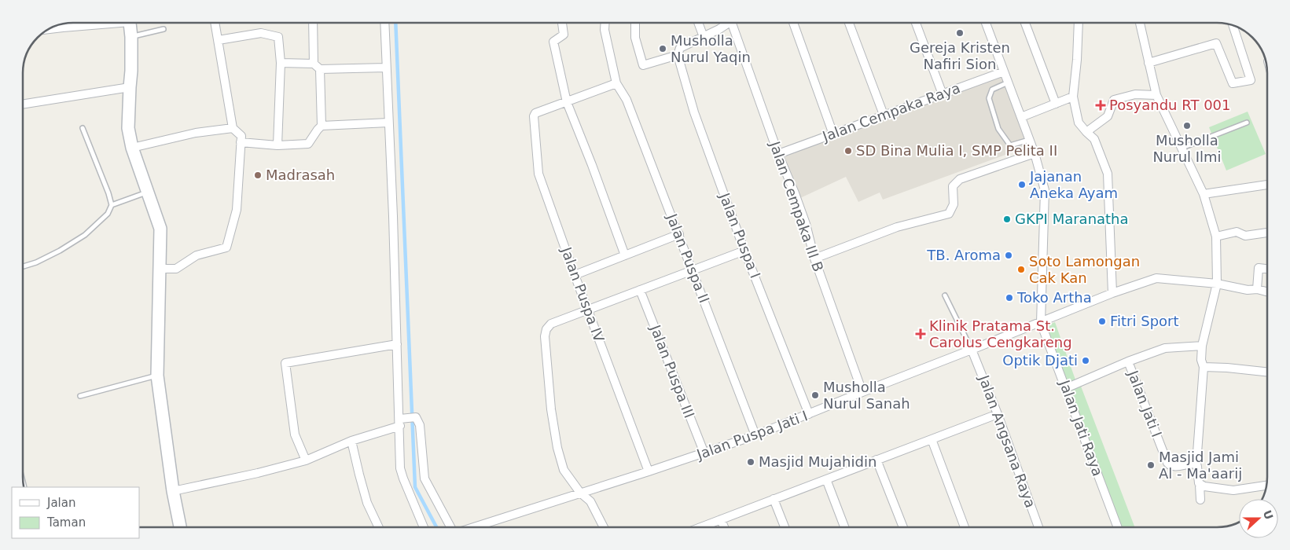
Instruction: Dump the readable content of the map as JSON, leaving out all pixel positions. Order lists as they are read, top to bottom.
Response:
{
  "streets": {
    "street": [
      "Jalan Cempaka Raya",
      "Jalan Cempaka III B",
      "Jalan Puspa I",
      "Jalan Puspa II",
      "Jalan Puspa IV",
      "Jalan Puspa III",
      "Jalan Jati I",
      "Jalan Jati Raya",
      "Jalan Puspa Jati I",
      "Jalan Angsana Raya"
    ]
  },
  "crossings": [
    ["Jalan Cempaka Raya", "Jalan Cempaka III B"],
    ["Jalan Cempaka III B", "Jalan Puspa Jati I"],
    ["Jalan Puspa I", "Jalan Puspa Jati I"],
    ["Jalan Puspa II", "Jalan Puspa Jati I"],
    ["Jalan Puspa IV", "Jalan Puspa Jati I"],
    ["Jalan Puspa III", "Jalan Puspa Jati I"],
    ["Jalan Jati I", "Jalan Jati Raya"],
    ["Jalan Jati Raya", "Jalan Puspa Jati I"],
    ["Jalan Puspa Jati I", "Jalan Angsana Raya"]
  ],
  "places": {
    "other": [
      "Gereja Kristen Nafiri Sion",
      "Musholla Nurul Yaqin",
      "Musholla Nurul Ilmi",
      "SD Bina Mulia I, SMP Pelita II",
      "Madrasah",
      "Jajanan Aneka Ayam",
      "GKPI Maranatha",
      "TB. Aroma",
      "Soto Lamongan Cak Kan",
      "Toko Artha",
      "Fitri Sport",
      "Optik Djati",
      "Musholla Nurul Sanah",
      "Masjid Mujahidin",
      "Masjid Jami Al - Ma'aarij"
    ],
    "health": ["Posyandu RT 001", "Klinik Pratama St. Carolus Cengkareng"]
  },
  "legend": ["Jalan", "Taman"],
  "north": "right"
}
